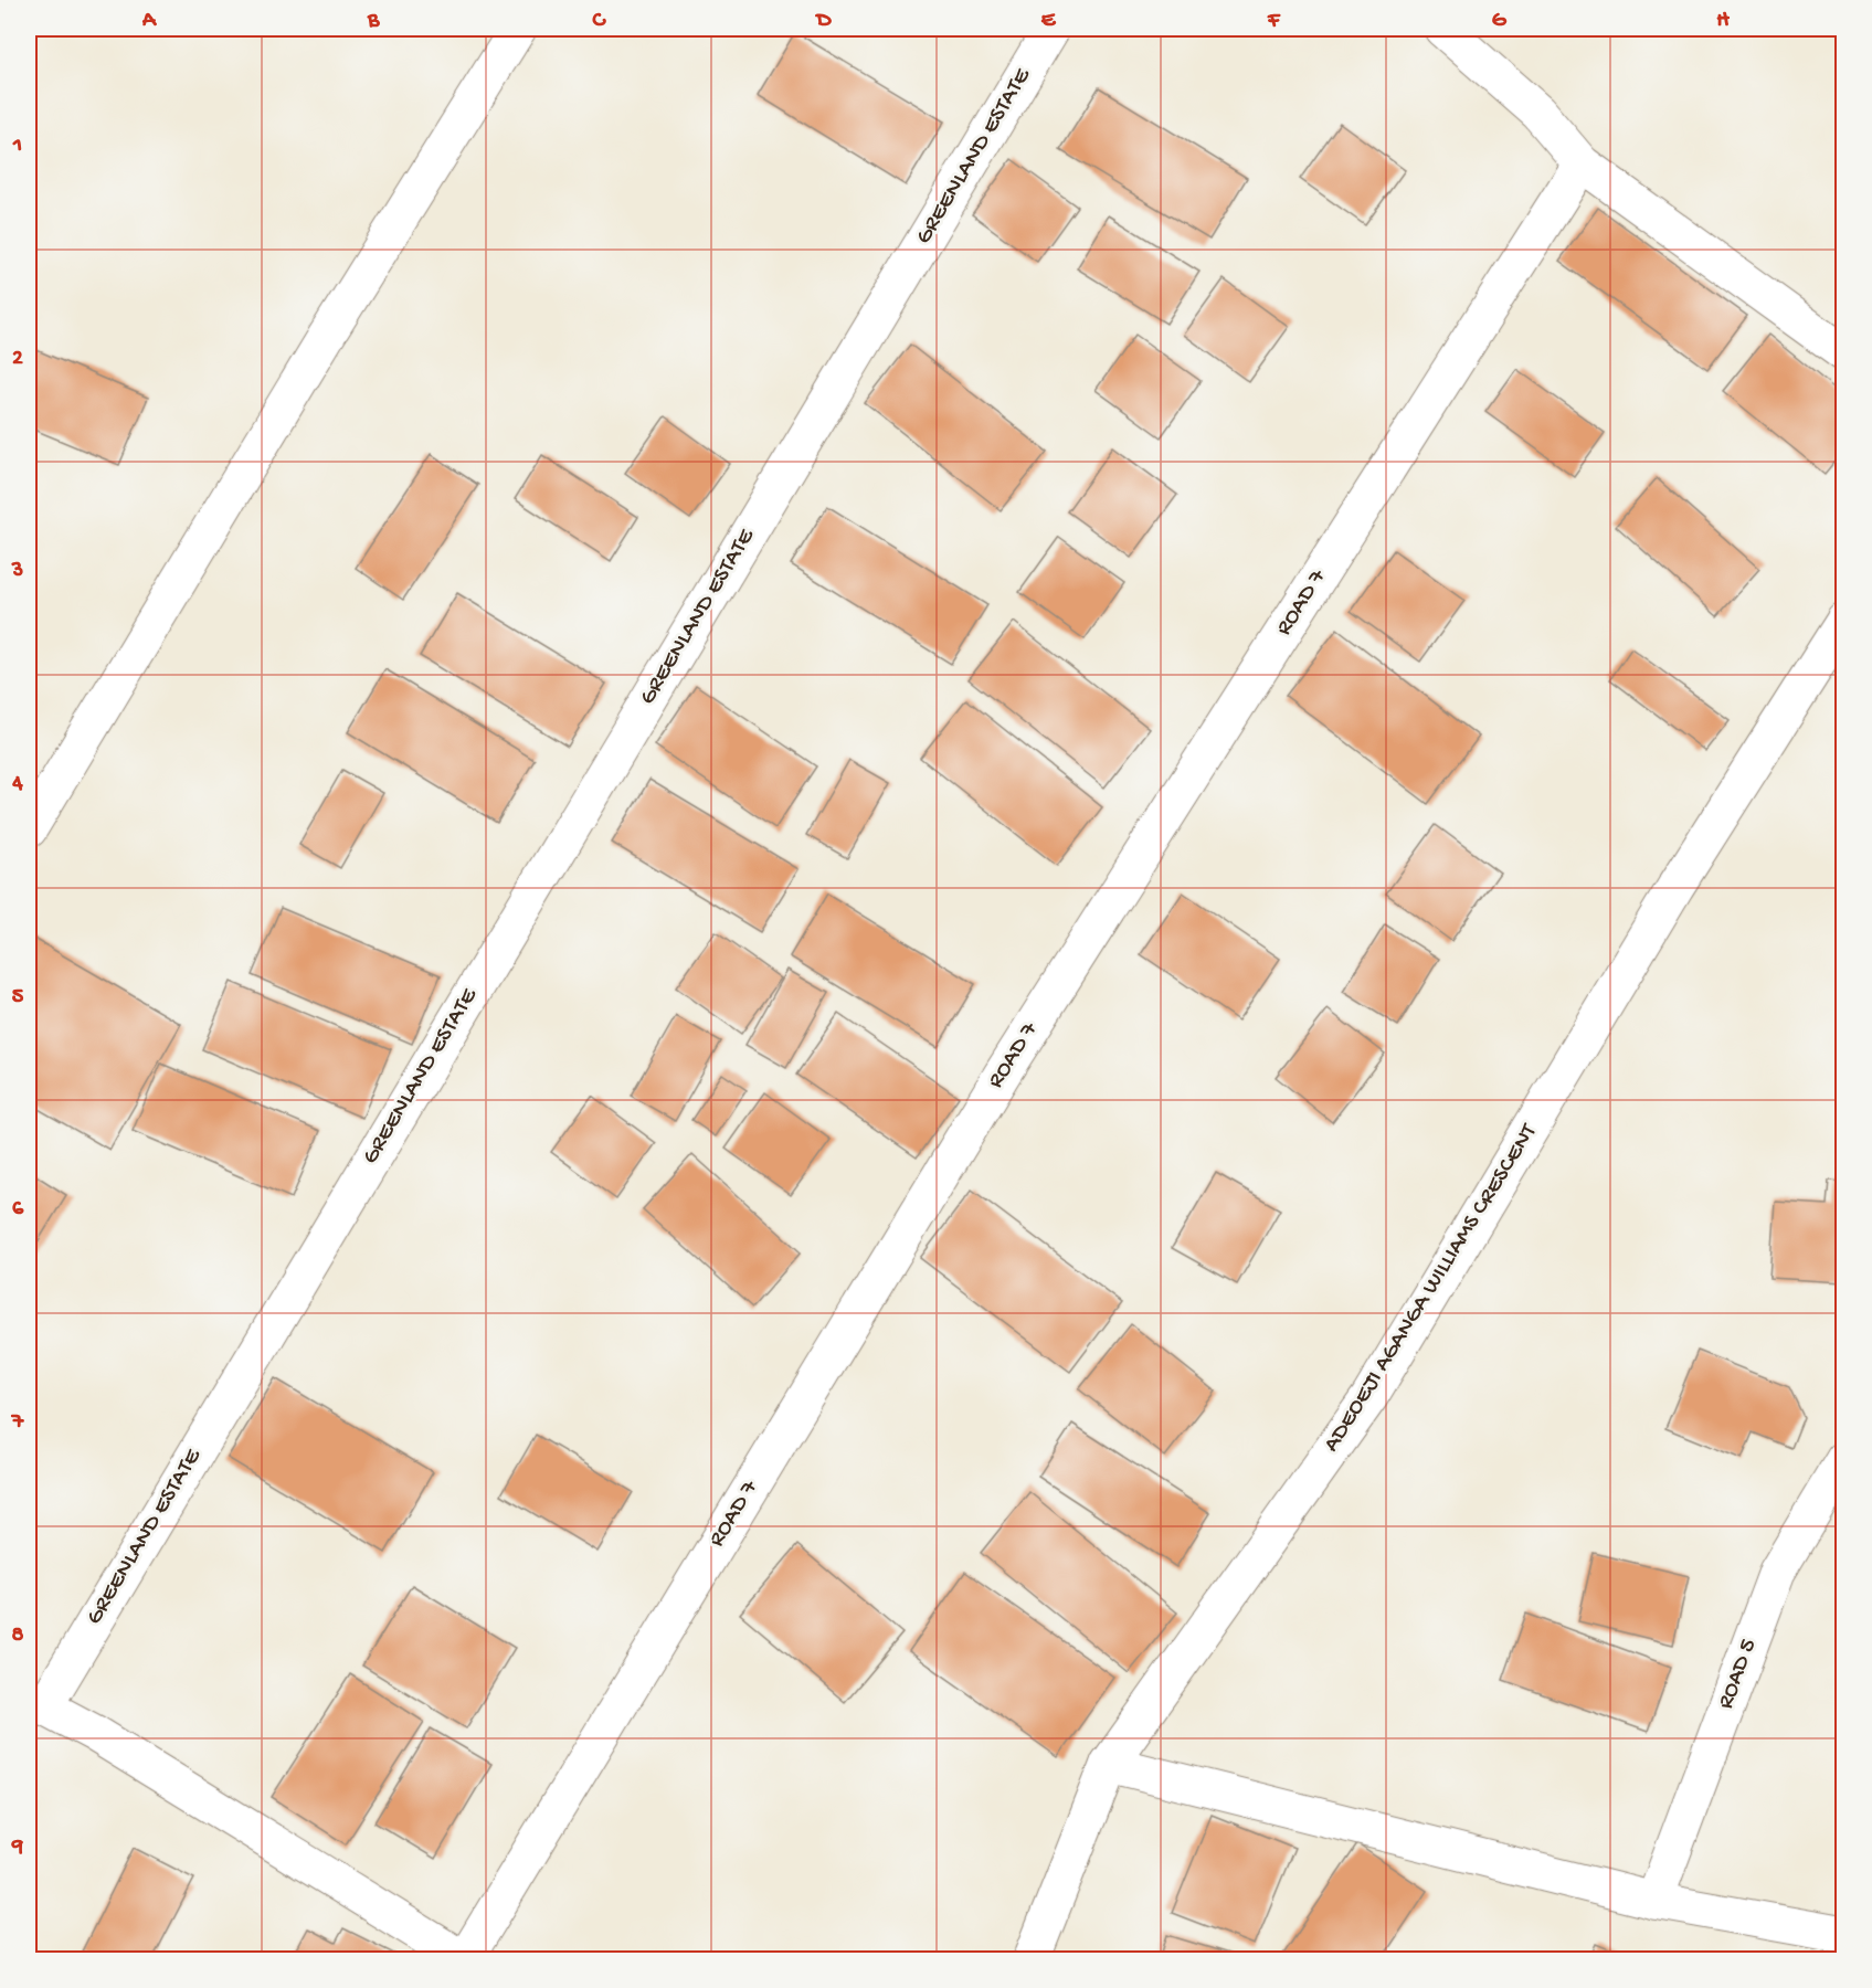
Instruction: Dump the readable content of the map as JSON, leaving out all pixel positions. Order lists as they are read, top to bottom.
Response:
{
  "streets": {
    "street": [
      "GREENLAND ESTATE",
      "ROAD 7",
      "ADEOEJI AGANGA WILLIAMS CRESCENT",
      "ROAD 5"
    ]
  },
  "crossings": [
    ["GREENLAND ESTATE", "ROAD 7"]
  ],
  "grid": {
    "columns": [
      "A",
      "B",
      "C",
      "D",
      "E",
      "F",
      "G",
      "H"
    ],
    "rows": [
      "1",
      "2",
      "3",
      "4",
      "5",
      "6",
      "7",
      "8",
      "9"
    ]
  }
}
